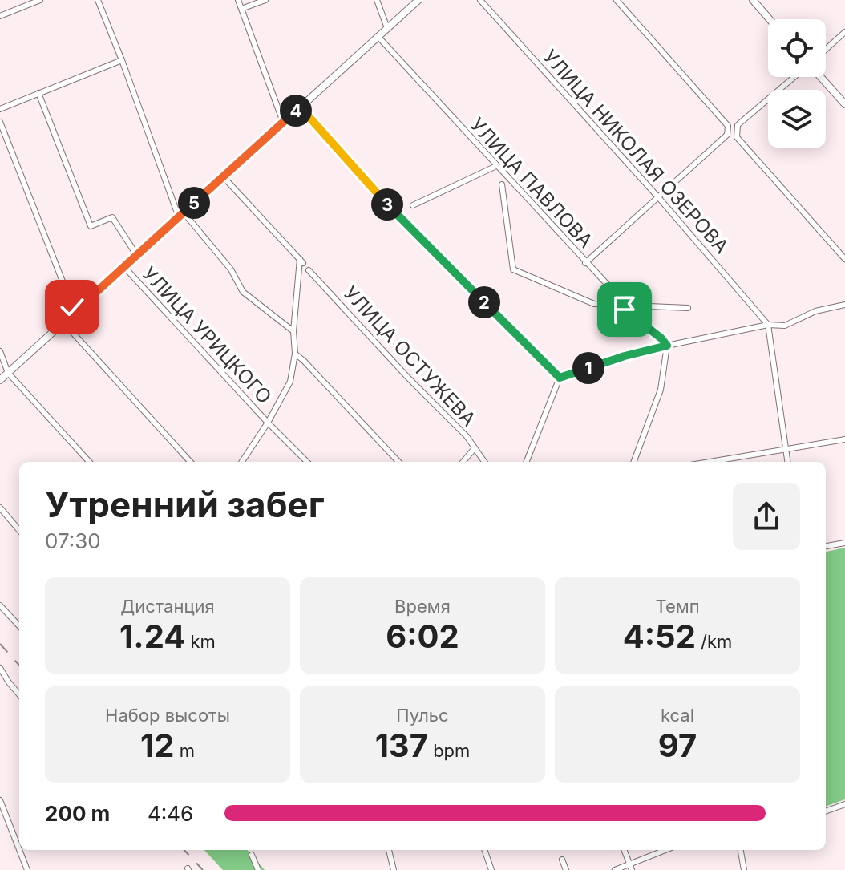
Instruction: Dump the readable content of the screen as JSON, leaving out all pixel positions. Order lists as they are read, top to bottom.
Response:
{
  "streets": {
    "street": [
      "УЛИЦА НИКОЛАЯ ОЗЕРОВА",
      "УЛИЦА ПАВЛОВА",
      "УЛИЦА УРИЦКОГО",
      "УЛИЦА ОСТУЖЕВА"
    ]
  },
  "page": {
    "pins": [
      "4",
      "5",
      "3",
      "2",
      "1"
    ],
    "heading": ["Утренний забег", "07:30"],
    "stats": [
      ["Дистанция", "1.24 km"],
      ["Время", "6:02"],
      ["Темп", "4:52 /km"],
      ["Набор высоты", "12 m"],
      ["Пульс", "137 bpm"],
      ["kcal", "97"]
    ],
    "list": [
      {
        "name": "200 m",
        "note": "4:46"
      }
    ]
  }
}
